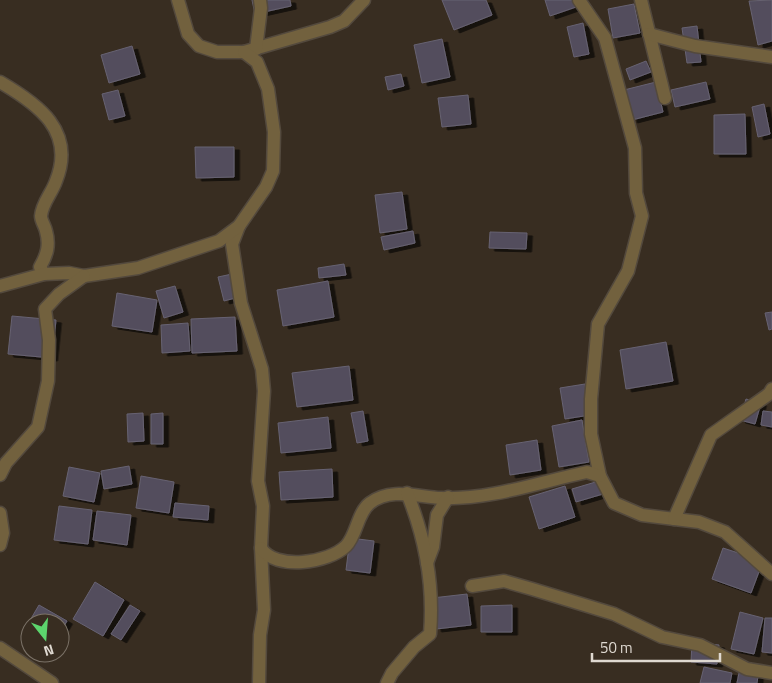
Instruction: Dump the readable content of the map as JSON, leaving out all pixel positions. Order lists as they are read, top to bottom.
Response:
{
  "scale_bar": "50 m",
  "north": "bottom"
}
